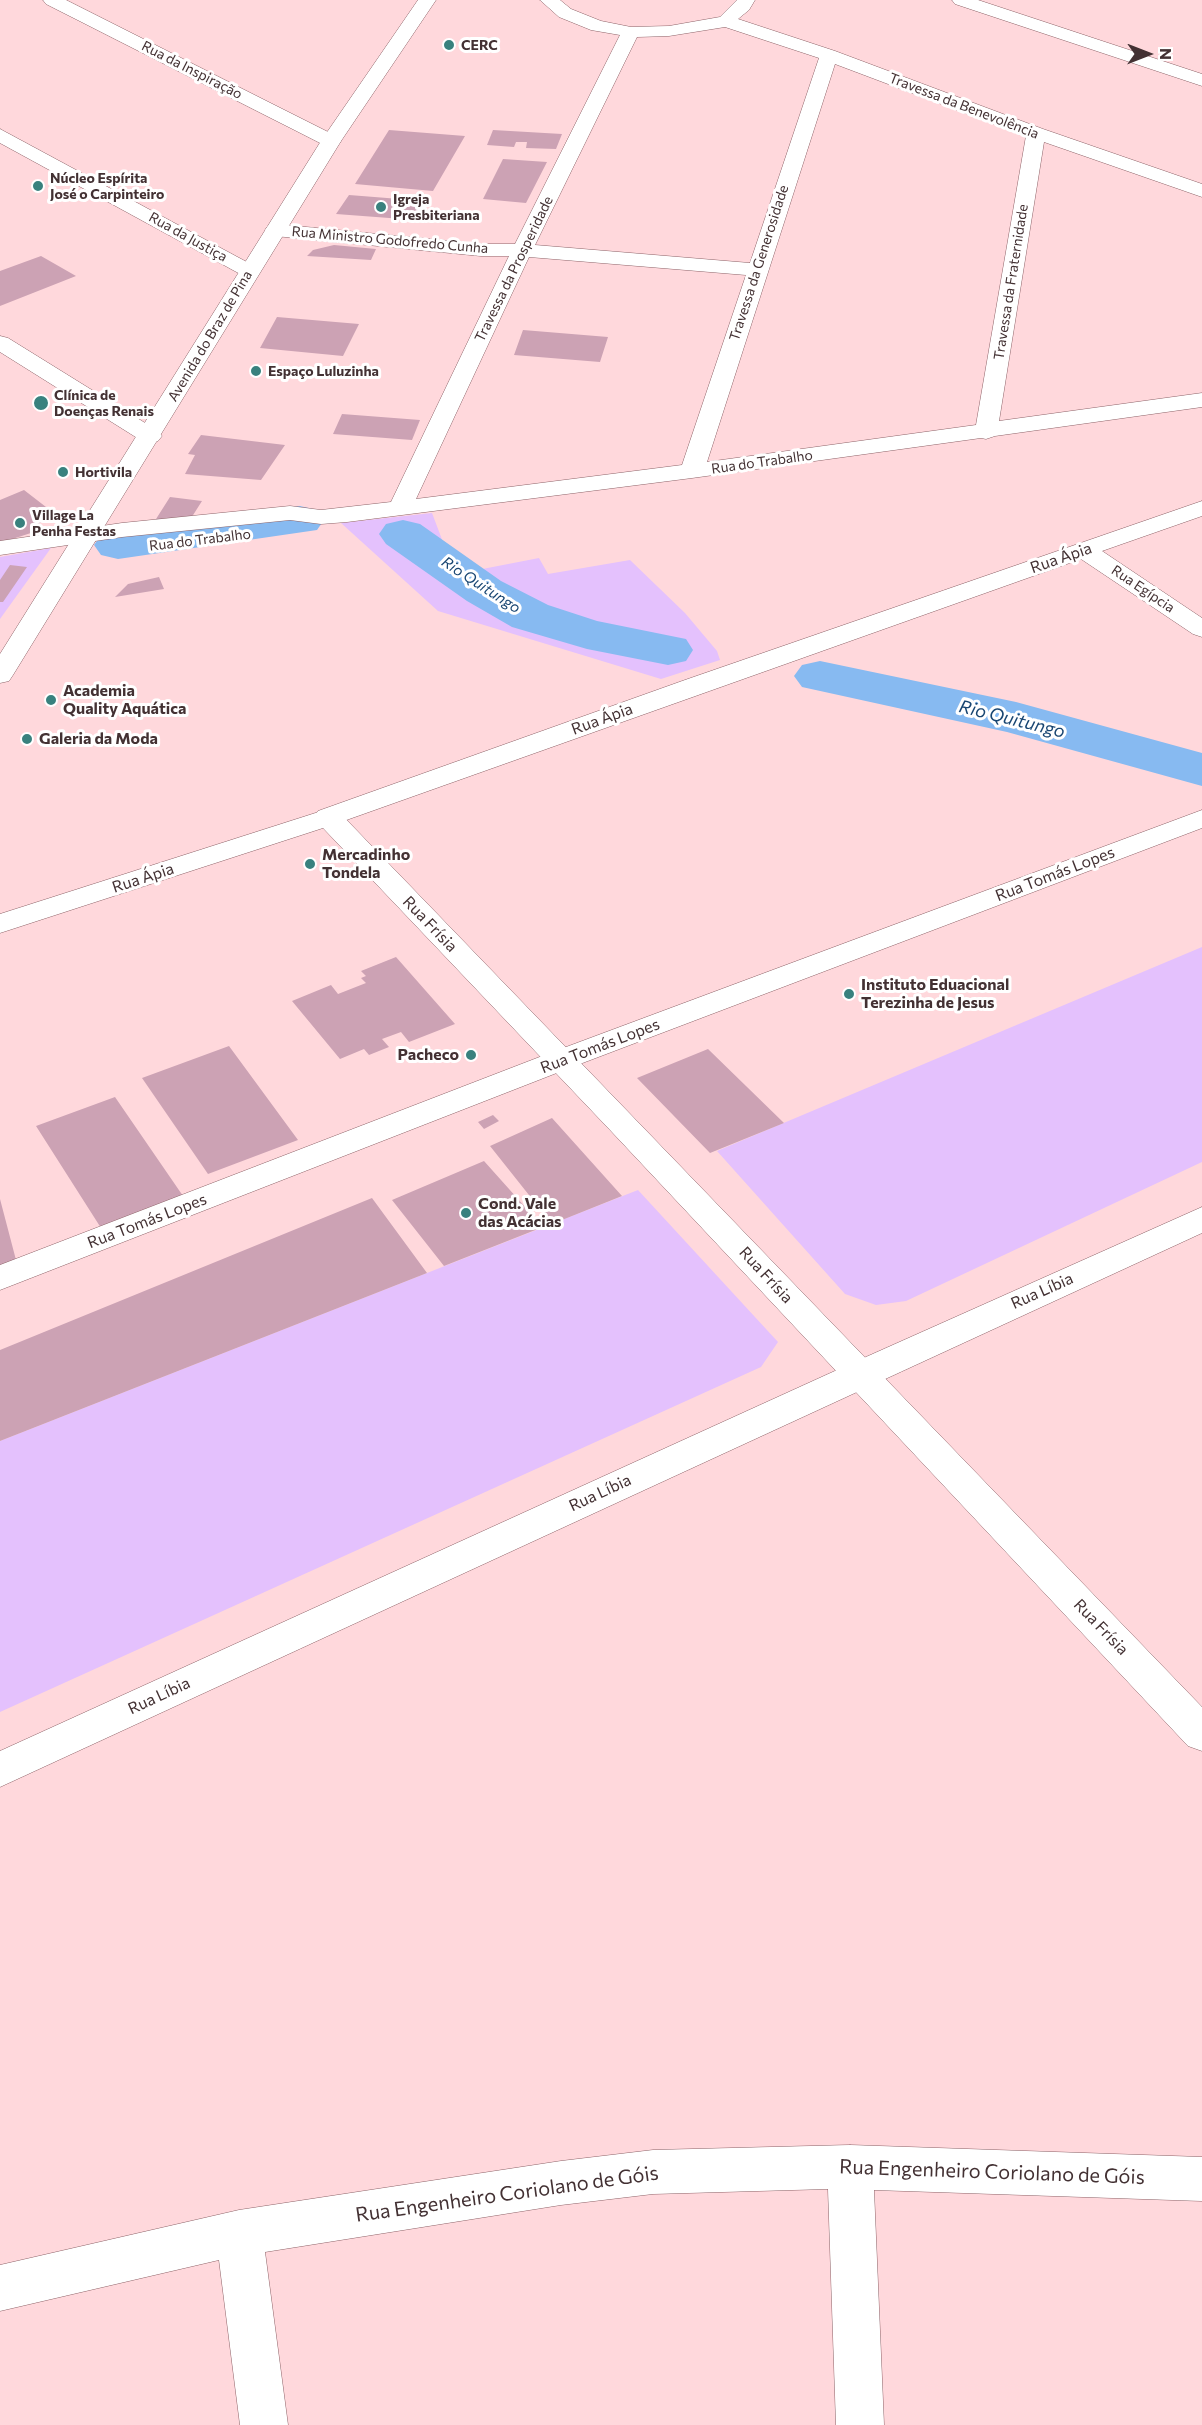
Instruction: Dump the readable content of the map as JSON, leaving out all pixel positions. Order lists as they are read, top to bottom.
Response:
{
  "streets": {
    "street": [
      "Rua da Inspiração",
      "Travessa da Benevolência",
      "Rua da Justiça",
      "Rua Ministro Godofredo Cunha",
      "Travessa da Generosidade",
      "Travessa da Prosperidade",
      "Travessa da Fraternidade",
      "Avenida do Braz de Pina",
      "Rua do Trabalho",
      "Rua Ápia",
      "Rua Egípcia",
      "Rua Tomás Lopes",
      "Rua Frísia",
      "Rua Líbia",
      "Rua Engenheiro Coriolano de Góis"
    ]
  },
  "crossings": [
    ["Rua da Inspiração", "Avenida do Braz de Pina"],
    ["Travessa da Benevolência", "Travessa da Generosidade"],
    ["Travessa da Benevolência", "Travessa da Fraternidade"],
    ["Rua da Justiça", "Avenida do Braz de Pina"],
    ["Rua Ministro Godofredo Cunha", "Travessa da Generosidade"],
    ["Rua Ministro Godofredo Cunha", "Travessa da Prosperidade"],
    ["Rua Ministro Godofredo Cunha", "Avenida do Braz de Pina"],
    ["Travessa da Generosidade", "Rua do Trabalho"],
    ["Travessa da Prosperidade", "Rua do Trabalho"],
    ["Travessa da Fraternidade", "Rua do Trabalho"],
    ["Avenida do Braz de Pina", "Rua do Trabalho"],
    ["Rua Ápia", "Rua Egípcia"],
    ["Rua Ápia", "Rua Frísia"],
    ["Rua Tomás Lopes", "Rua Frísia"],
    ["Rua Frísia", "Rua Líbia"]
  ],
  "water": ["Rio Quitungo"],
  "places": [
    "CERC",
    "Núcleo Espírita José o Carpinteiro",
    "Igreja Presbiteriana",
    "Espaço Luluzinha",
    "Clínica de Doenças Renais",
    "Hortivila",
    "Village La Penha Festas",
    "Academia Quality Aquática",
    "Galeria da Moda",
    "Mercadinho Tondela",
    "Instituto Eduacional Terezinha de Jesus",
    "Pacheco",
    "Cond. Vale das Acácias"
  ],
  "north": "right"
}
